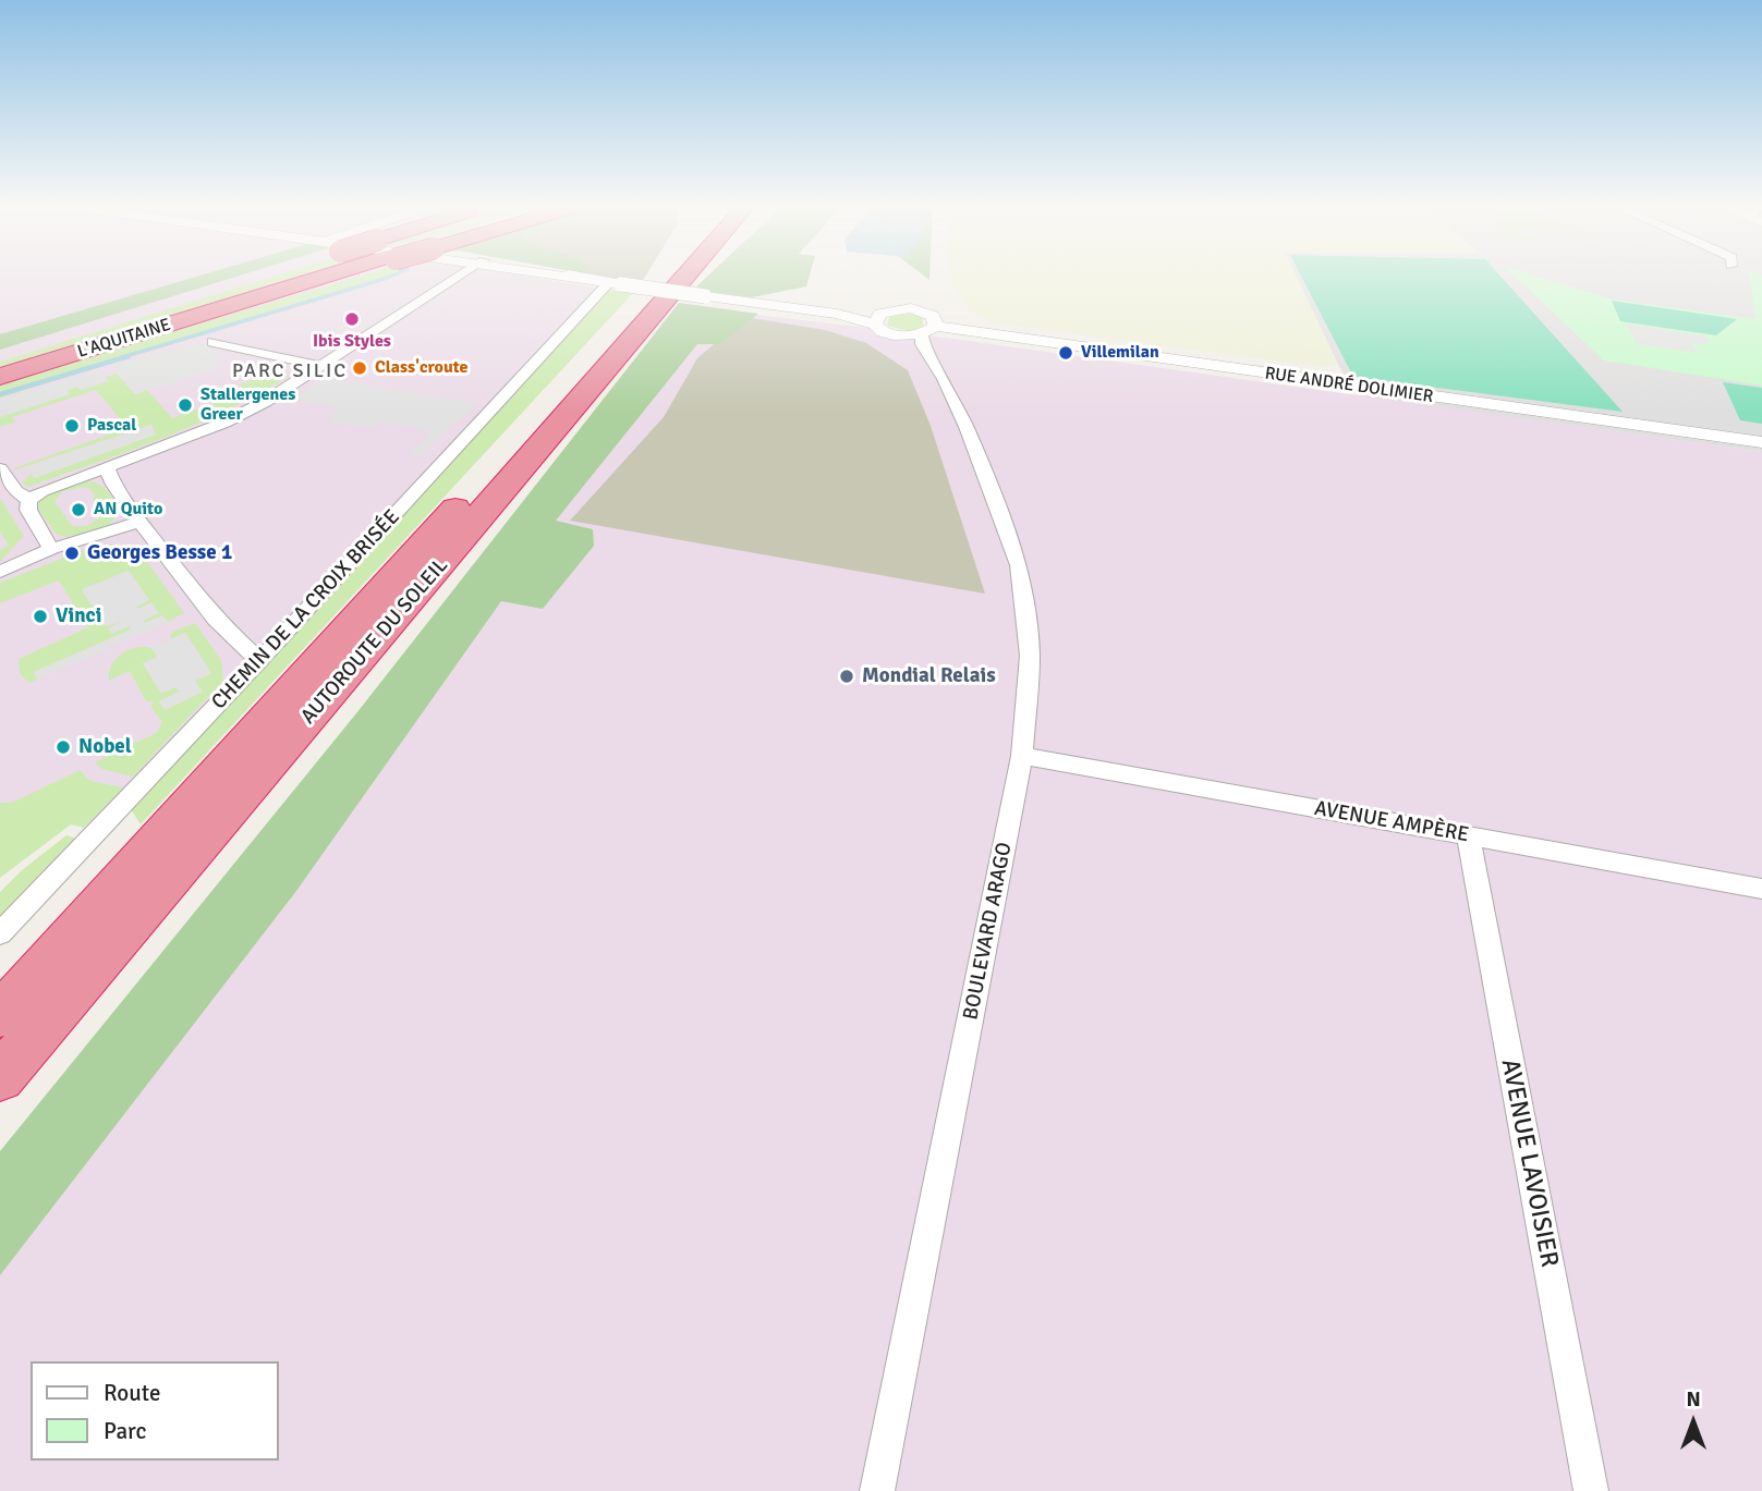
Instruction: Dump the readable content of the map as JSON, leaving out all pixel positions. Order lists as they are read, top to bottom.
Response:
{
  "streets": {
    "highway": ["L'AQUITAINE", "AUTOROUTE DU SOLEIL"],
    "street": [
      "RUE ANDRÉ DOLIMIER",
      "CHEMIN DE LA CROIX BRISÉE",
      "AVENUE AMPÈRE",
      "BOULEVARD ARAGO",
      "AVENUE LAVOISIER"
    ]
  },
  "crossings": [
    ["RUE ANDRÉ DOLIMIER", "BOULEVARD ARAGO"],
    ["AVENUE AMPÈRE", "BOULEVARD ARAGO"],
    ["AVENUE AMPÈRE", "AVENUE LAVOISIER"]
  ],
  "districts": ["PARC SILIC"],
  "places": [
    "Ibis Styles",
    "Villemilan",
    "Class'croute",
    "Stallergenes Greer",
    "Pascal",
    "AN Quito",
    "Georges Besse 1",
    "Vinci",
    "Mondial Relais",
    "Nobel"
  ],
  "legend": ["Route", "Parc"],
  "north": "top"
}
